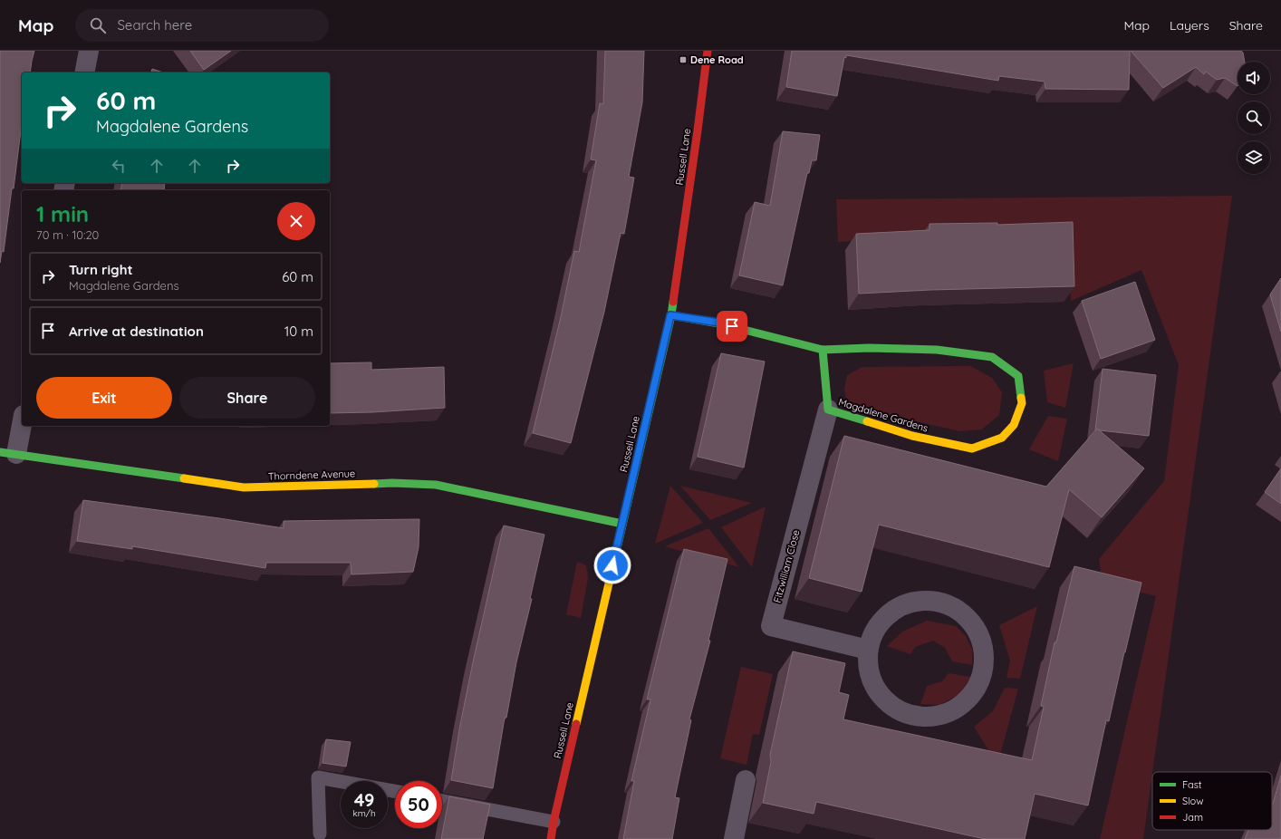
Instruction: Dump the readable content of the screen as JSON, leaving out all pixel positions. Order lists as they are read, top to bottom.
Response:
{
  "streets": {
    "street": [
      "Russell Lane",
      "Magdalene Gardens",
      "Thorndene Avenue",
      "Fitzwilliam Close"
    ]
  },
  "crossings": [
    ["Russell Lane", "Magdalene Gardens"],
    ["Russell Lane", "Thorndene Avenue"],
    ["Magdalene Gardens", "Fitzwilliam Close"]
  ],
  "places": {
    "transit": ["Dene Road"]
  },
  "legend": ["Fast", "Slow", "Jam"],
  "page": {
    "header": "Map",
    "search": "Search here",
    "nav": ["Map", "Layers", "Share"],
    "turn": ["60 m", "Magdalene Gardens"],
    "heading": ["1 min", "70 m · 10:20"],
    "list": [
      {
        "name": "Turn right",
        "note": "Magdalene Gardens",
        "value": "60 m"
      },
      {
        "name": "Arrive at destination",
        "value": "10 m"
      }
    ],
    "buttons": ["Exit", "Share"],
    "speed": "49 km/h",
    "limit": "50"
  }
}
